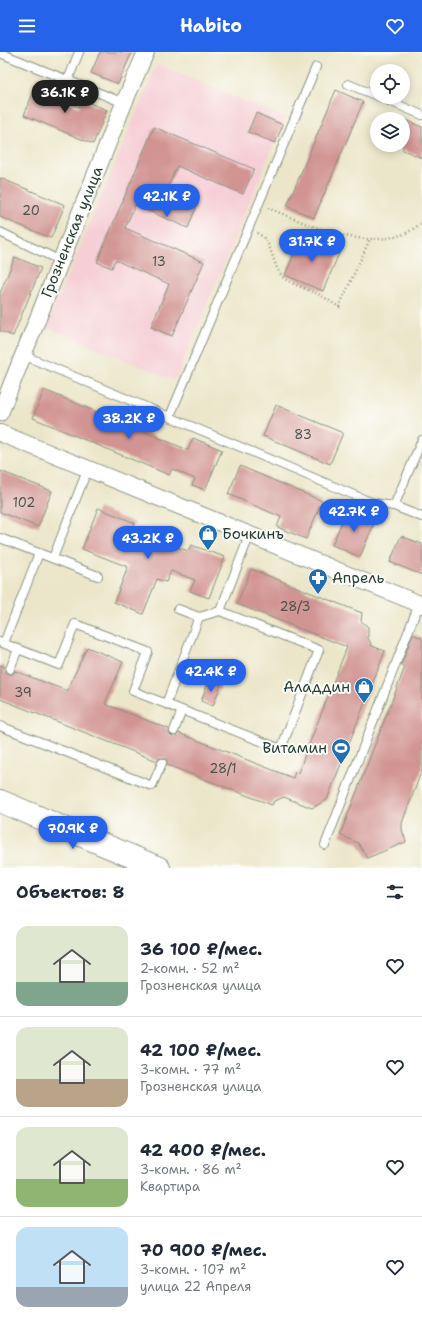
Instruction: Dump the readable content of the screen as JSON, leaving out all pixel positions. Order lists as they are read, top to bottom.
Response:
{
  "streets": {
    "street": ["Грозненская улица"]
  },
  "places": {
    "shop": ["Бочкинъ", "Аладдин"],
    "pharmacy": ["Апрель"],
    "sports": ["Витамин"]
  },
  "house_numbers": [
    "20",
    "13",
    "83",
    "102",
    "28/3",
    "39",
    "28/1"
  ],
  "page": {
    "header": "Habito",
    "price": [
      "36.1K ₽",
      "42.1K ₽",
      "31.7K ₽",
      "38.2K ₽",
      "42.7K ₽",
      "43.2K ₽",
      "42.4K ₽",
      "70.9K ₽"
    ],
    "heading": "Объектов: 8",
    "list": [
      {
        "name": "36 100 ₽/мес.",
        "note": "2-комн. · 52 m² · Грозненская улица"
      },
      {
        "name": "42 100 ₽/мес.",
        "note": "3-комн. · 77 m² · Грозненская улица"
      },
      {
        "name": "42 400 ₽/мес.",
        "note": "3-комн. · 86 m² · Квартира"
      },
      {
        "name": "70 900 ₽/мес.",
        "note": "3-комн. · 107 m² · улица 22 Апреля"
      }
    ]
  }
}
